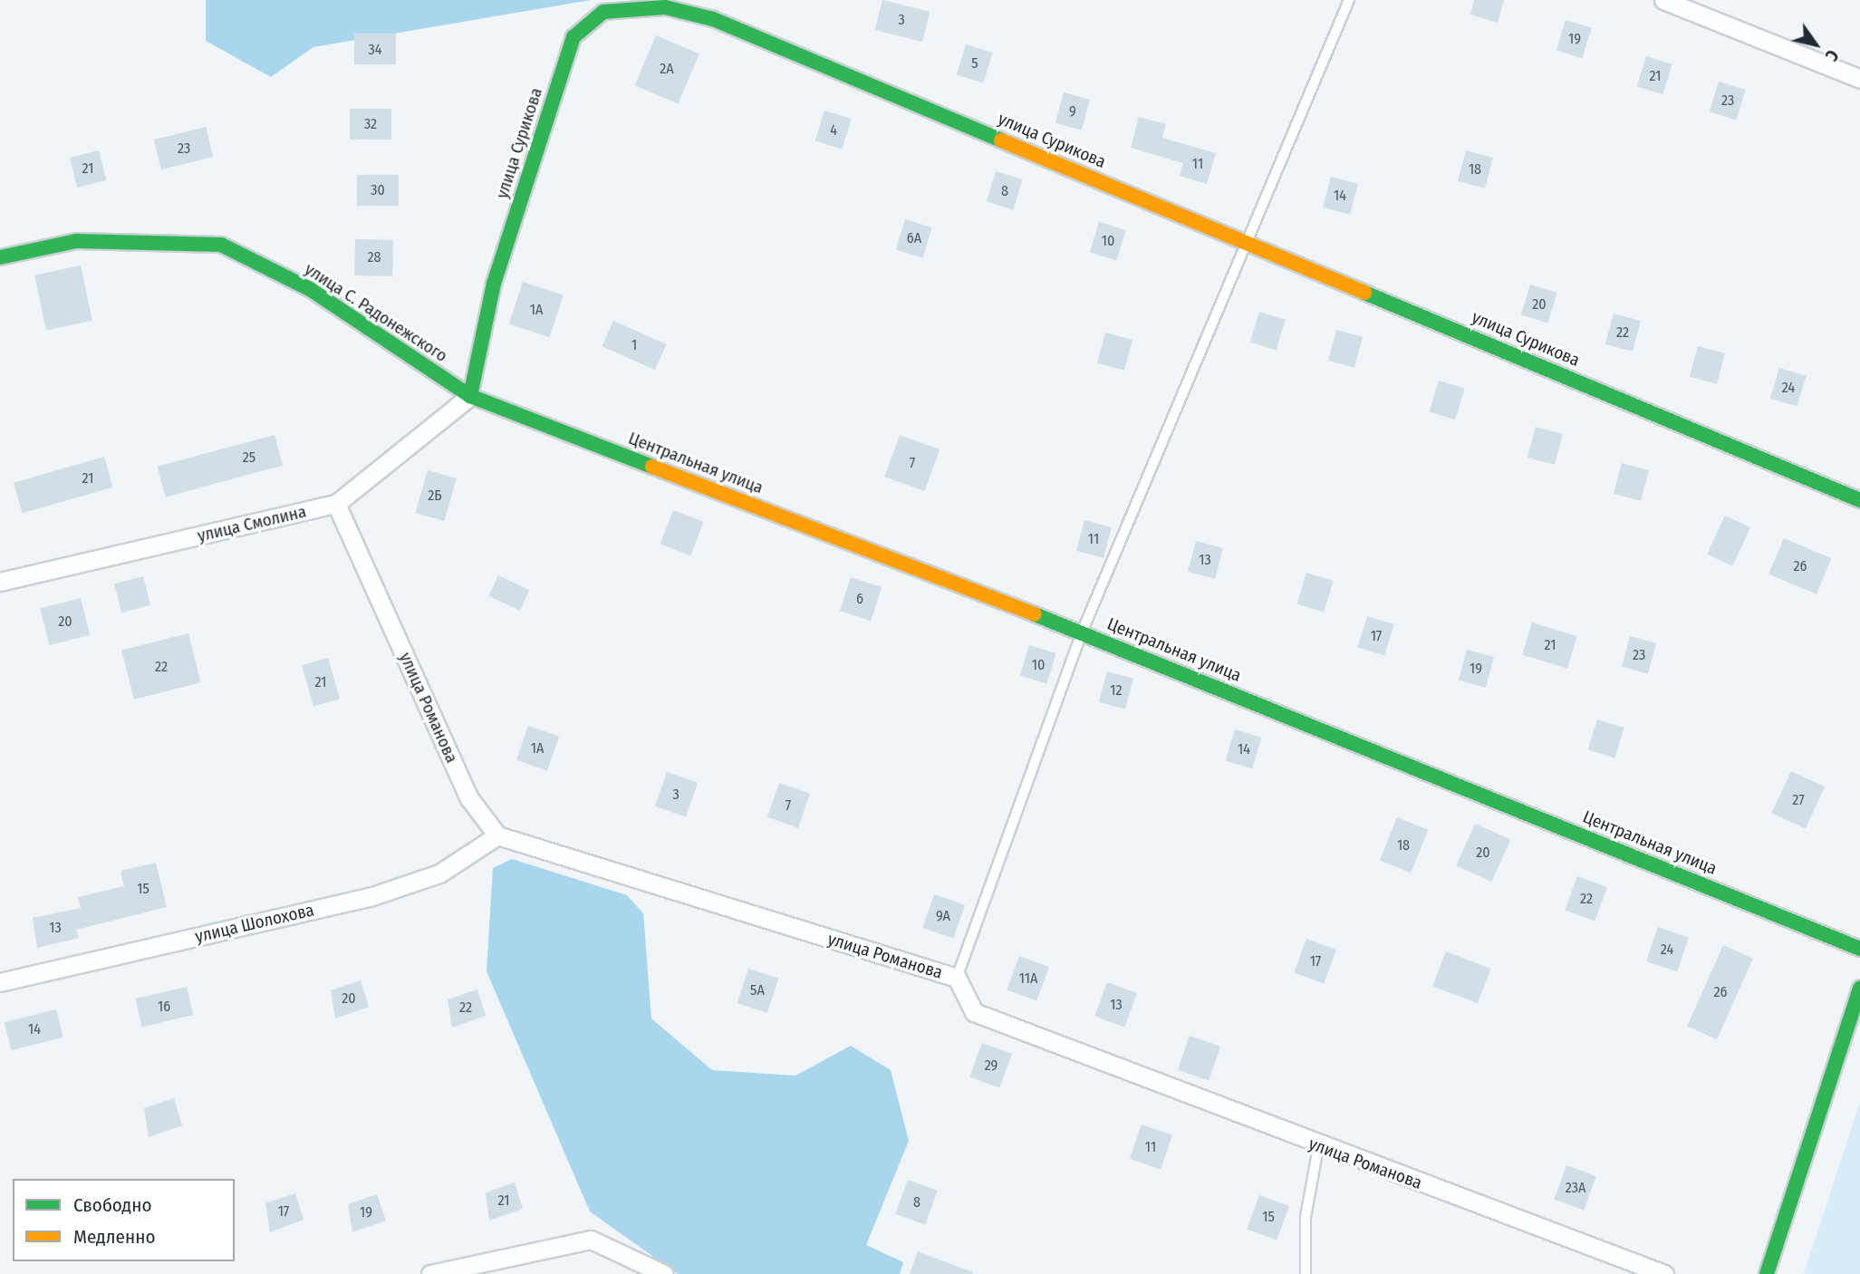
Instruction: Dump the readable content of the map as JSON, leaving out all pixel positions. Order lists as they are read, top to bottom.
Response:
{
  "streets": {
    "street": [
      "улица Сурикова",
      "улица С. Радонежского",
      "Центральная улица",
      "улица Смолина",
      "улица Романова",
      "улица Шолохова"
    ]
  },
  "crossings": [
    ["улица Сурикова", "улица С. Радонежского"],
    ["улица Сурикова", "Центральная улица"],
    ["улица Сурикова", "улица Смолина"],
    ["улица С. Радонежского", "Центральная улица"],
    ["улица С. Радонежского", "улица Смолина"],
    ["Центральная улица", "улица Смолина"],
    ["улица Смолина", "улица Романова"],
    ["улица Романова", "улица Шолохова"]
  ],
  "house_numbers": [
    "3",
    "19",
    "34",
    "5",
    "2А",
    "21",
    "23",
    "9",
    "32",
    "4",
    "23",
    "11",
    "21",
    "18",
    "30",
    "8",
    "14",
    "6А",
    "10",
    "28",
    "20",
    "1А",
    "22",
    "1",
    "24",
    "25",
    "7",
    "21",
    "2Б",
    "11",
    "13",
    "26",
    "6",
    "20",
    "17",
    "21",
    "23",
    "10",
    "22",
    "19",
    "21",
    "12",
    "1А",
    "14",
    "3",
    "27",
    "7",
    "18",
    "20",
    "15",
    "22",
    "9А",
    "13",
    "24",
    "17",
    "11А",
    "5А",
    "26",
    "20",
    "13",
    "16",
    "22",
    "14",
    "29",
    "11",
    "23А",
    "21",
    "8",
    "17",
    "19",
    "15"
  ],
  "legend": ["Свободно", "Медленно"],
  "north": "bottom right"
}
